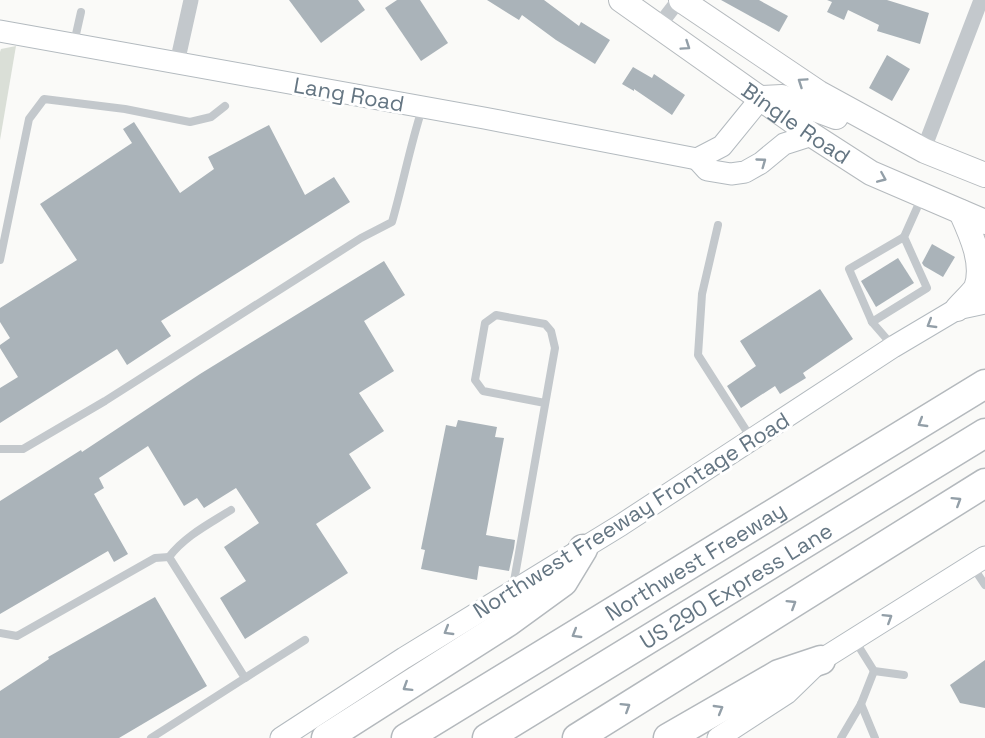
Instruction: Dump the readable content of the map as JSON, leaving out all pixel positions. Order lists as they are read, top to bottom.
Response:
{
  "streets": {
    "highway": ["Northwest Freeway", "US 290 Express Lane"],
    "main road": ["Lang Road", "Bingle Road", "Northwest Freeway Frontage Road"]
  },
  "crossings": [
    ["Lang Road", "Bingle Road"]
  ],
  "one_way": ["Northwest Freeway Frontage Road"]
}
